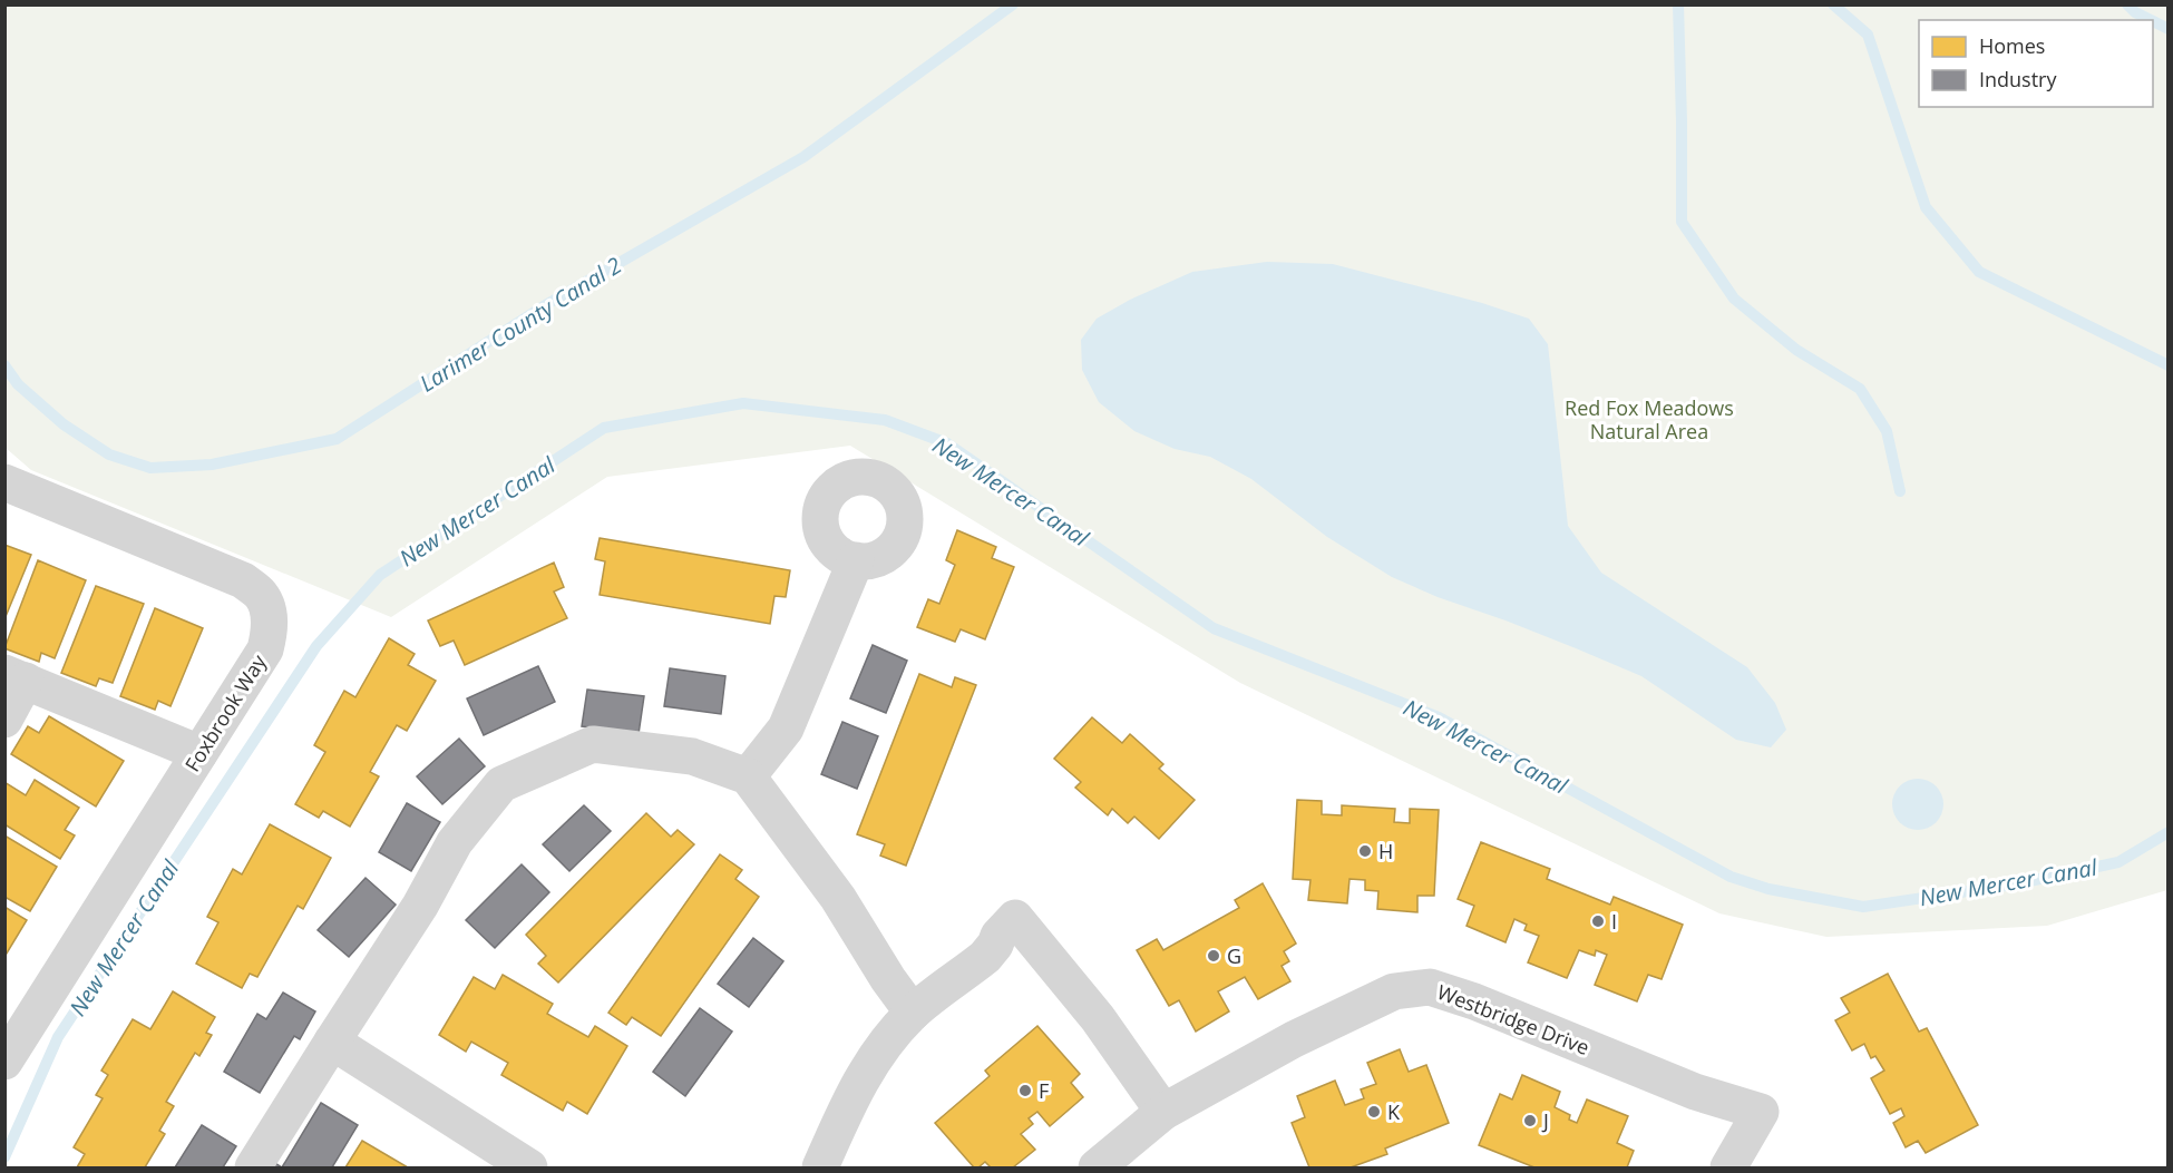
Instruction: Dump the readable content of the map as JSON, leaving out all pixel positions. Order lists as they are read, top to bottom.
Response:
{
  "streets": {
    "street": ["Foxbrook Way", "Westbridge Drive"]
  },
  "water": ["Larimer County Canal 2", "New Mercer Canal"],
  "parks": ["Red Fox Meadows Natural Area"],
  "places": [
    "H",
    "I",
    "G",
    "F",
    "K",
    "J"
  ],
  "legend": ["Homes", "Industry"]
}
